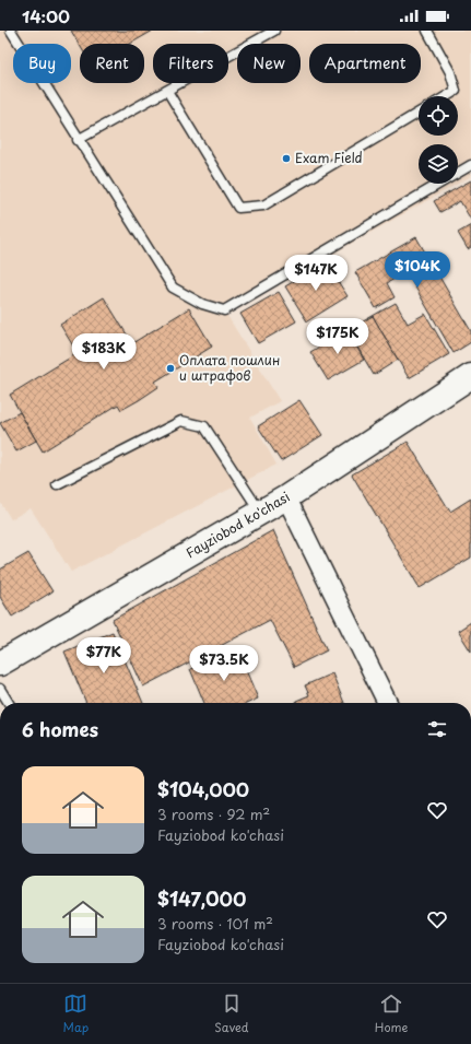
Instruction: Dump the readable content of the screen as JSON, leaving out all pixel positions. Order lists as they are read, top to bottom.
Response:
{
  "streets": {
    "street": ["Fayziobod ko'chasi"]
  },
  "places": ["Exam Field", "Оплата пошлин и штрафов"],
  "page": {
    "status": "14:00",
    "chip": [
      "Buy",
      "Rent",
      "Filters",
      "New",
      "Apartment"
    ],
    "price": [
      "$104K",
      "$147K",
      "$175K",
      "$183K",
      "$77K",
      "$73.5K"
    ],
    "heading": "6 homes",
    "list": [
      {
        "name": "$104,000",
        "note": "3 rooms · 92 m² · Fayziobod ko'chasi"
      },
      {
        "name": "$147,000",
        "note": "3 rooms · 101 m² · Fayziobod ko'chasi"
      }
    ],
    "tabs": ["Map", "Saved", "Home"]
  }
}
